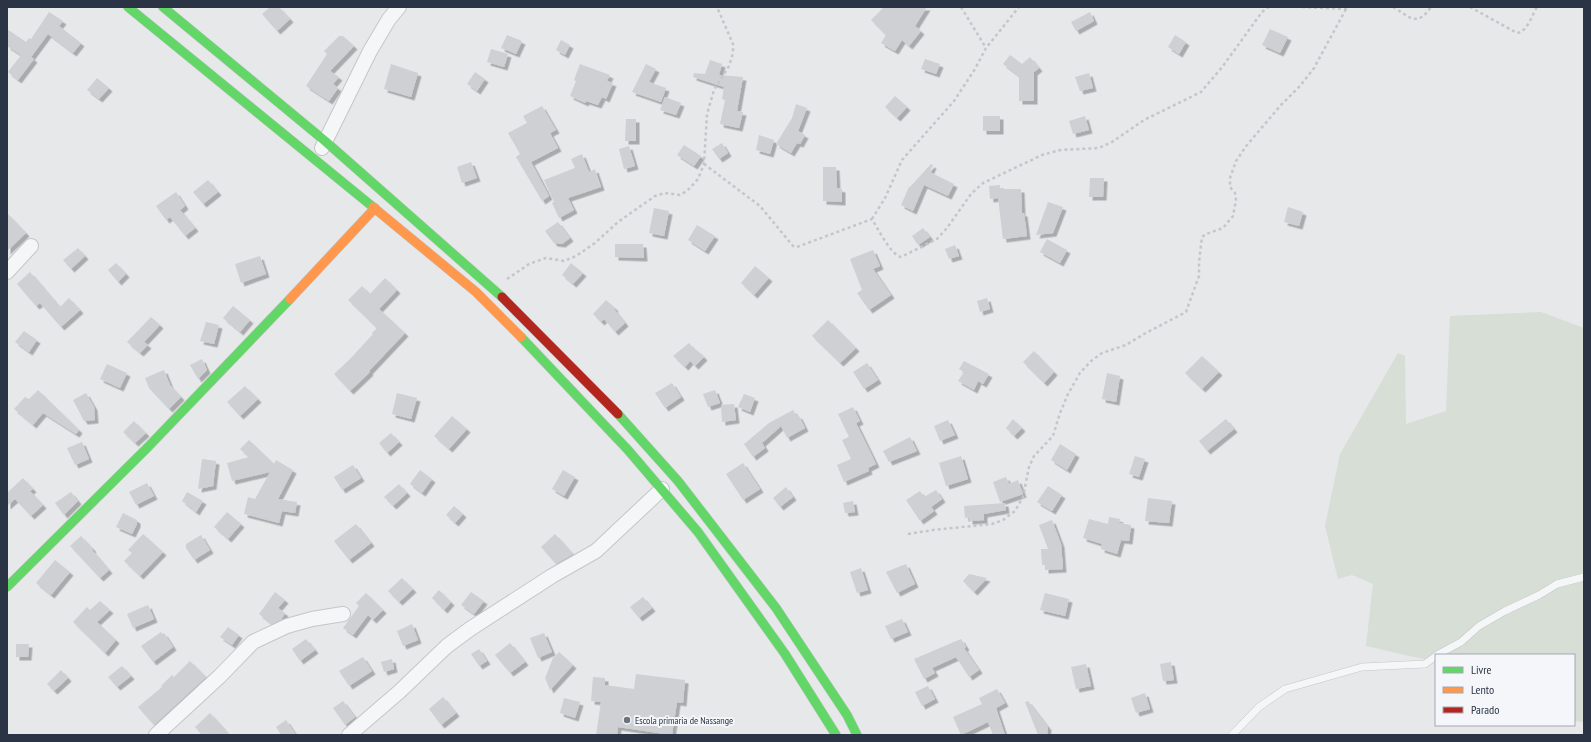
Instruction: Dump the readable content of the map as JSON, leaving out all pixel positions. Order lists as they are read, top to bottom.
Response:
{
  "places": ["Escola primaria de Nassange"],
  "legend": ["Livre", "Lento", "Parado"]
}
